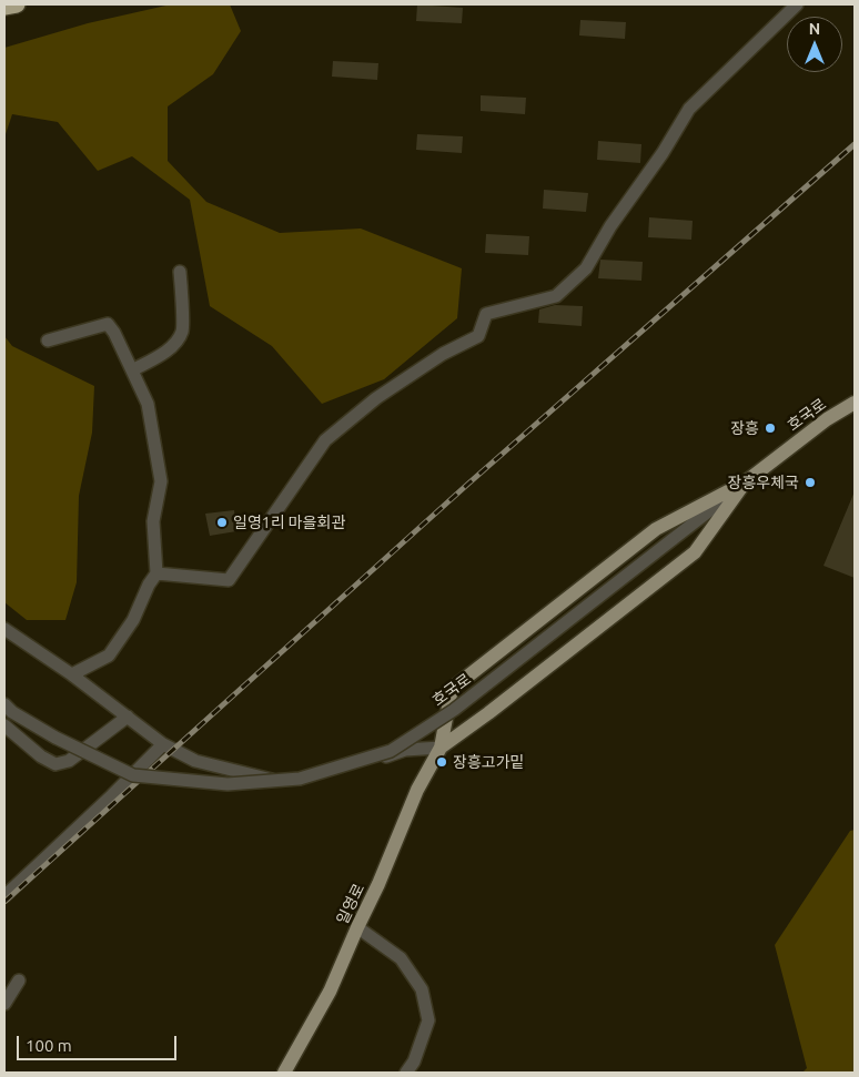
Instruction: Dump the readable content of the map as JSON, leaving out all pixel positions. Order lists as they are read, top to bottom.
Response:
{
  "streets": {
    "main road": ["호국로", "일영로"]
  },
  "places": [
    "장흥",
    "장흥우체국",
    "일영1리 마을회관",
    "장흥고가밑"
  ],
  "scale_bar": "100 m",
  "north": "top"
}
